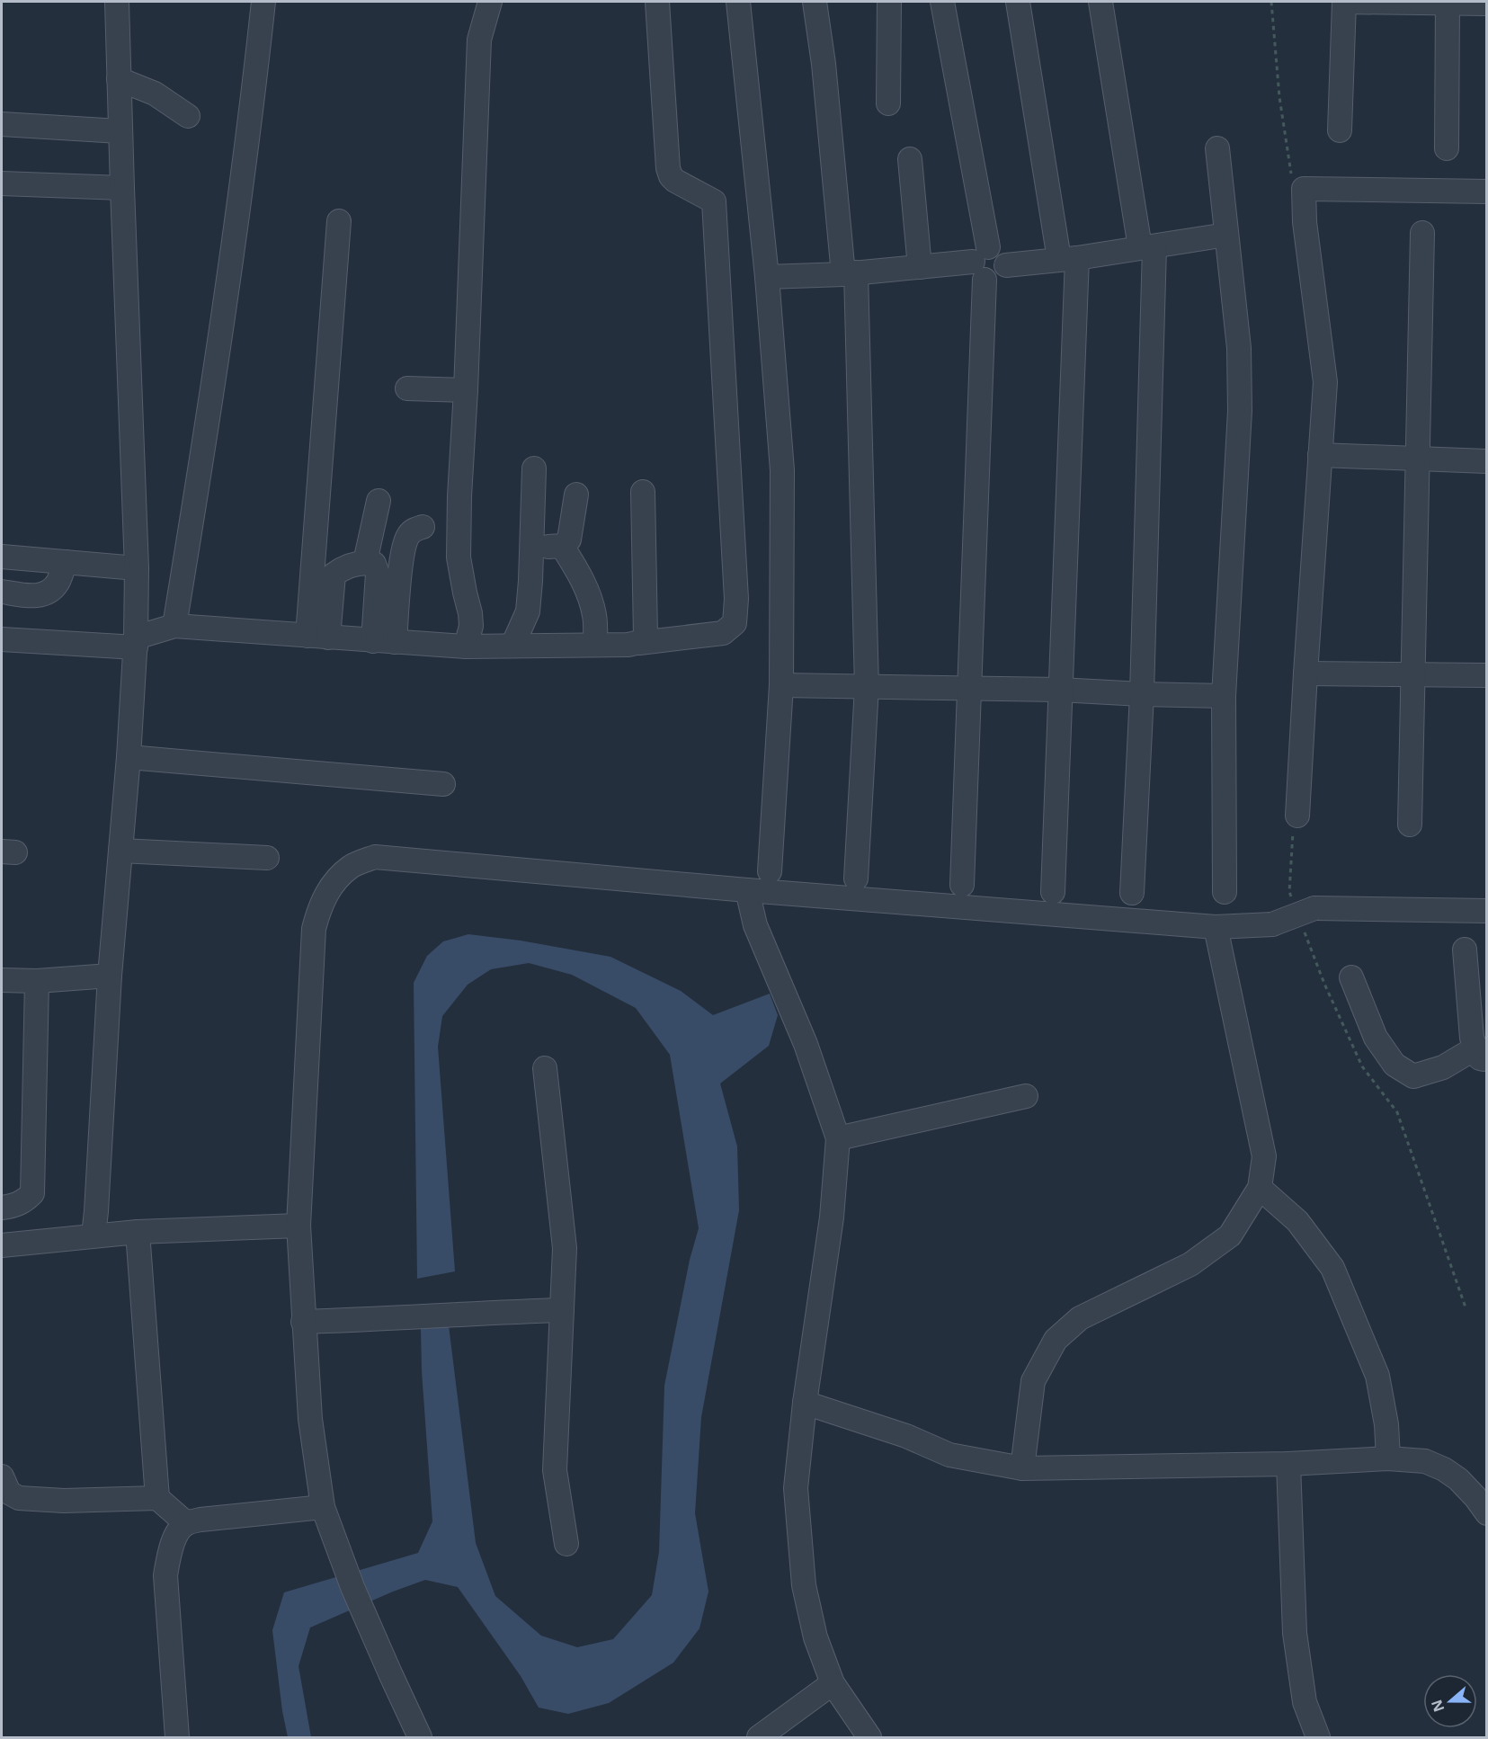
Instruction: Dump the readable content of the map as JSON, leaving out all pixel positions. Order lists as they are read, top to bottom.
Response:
{
  "north": "left"
}
